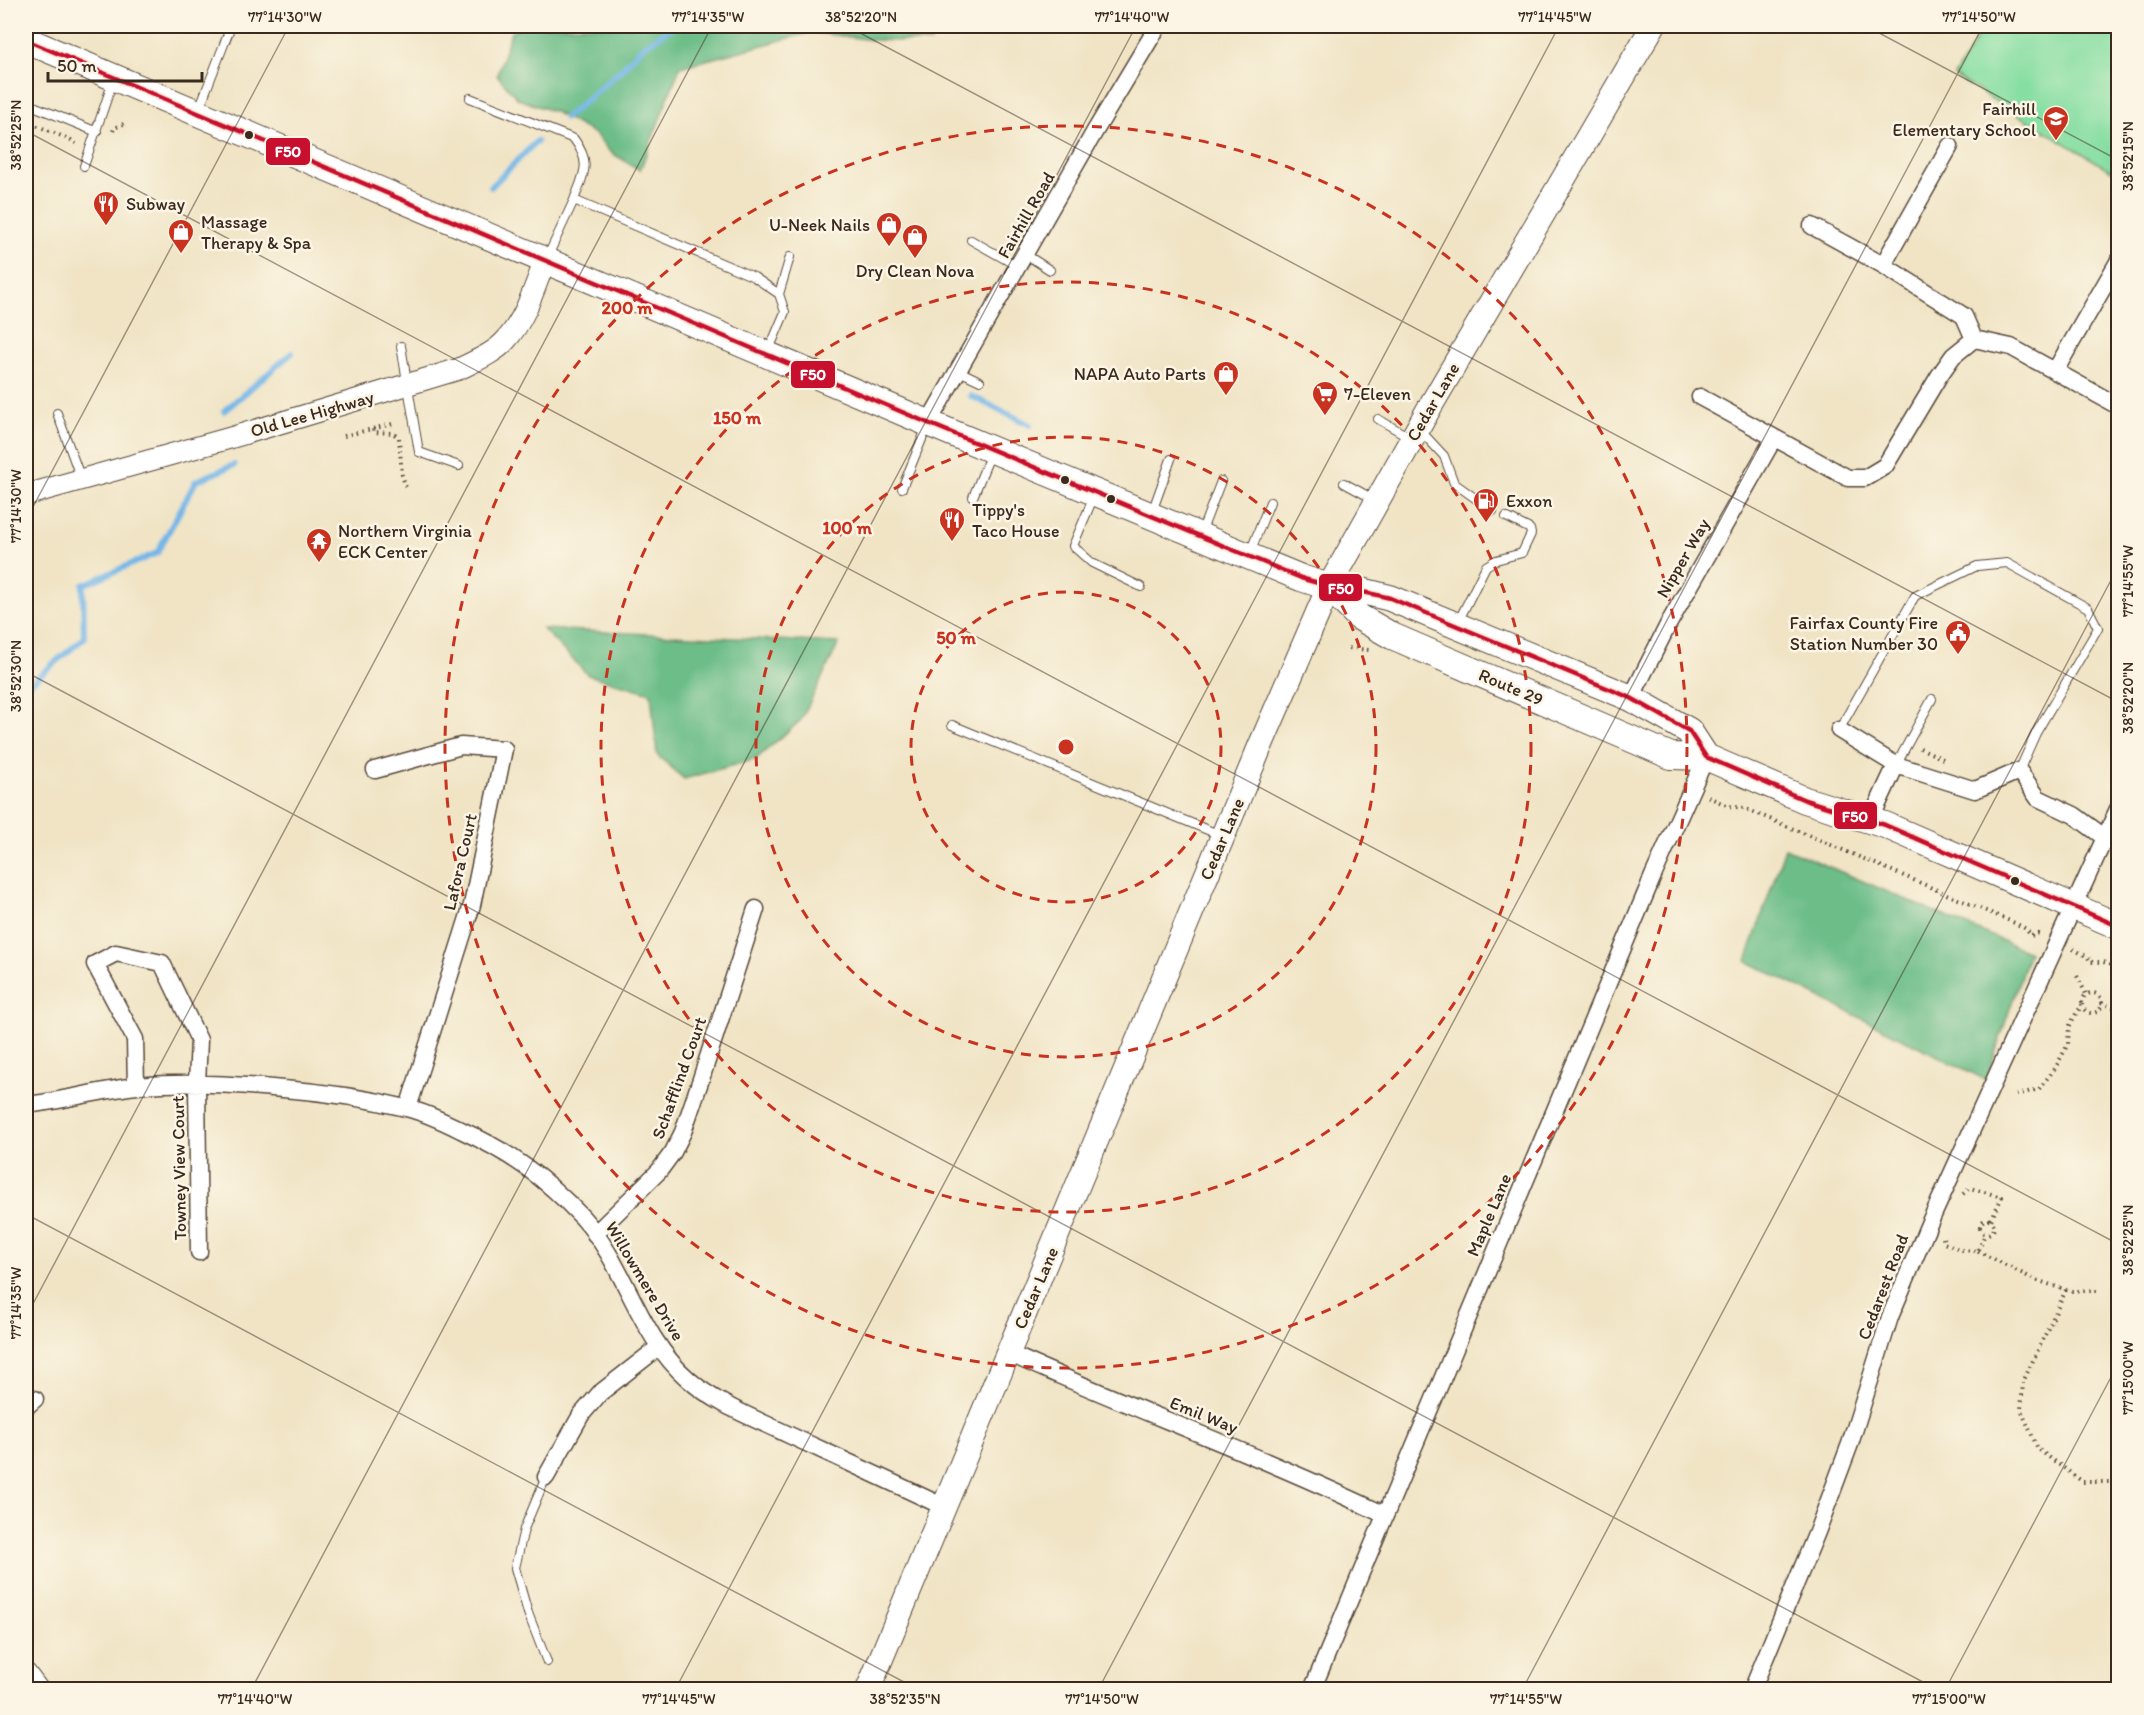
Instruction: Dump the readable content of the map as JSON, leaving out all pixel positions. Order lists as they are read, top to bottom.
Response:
{
  "streets": {
    "main road": ["Cedar Lane", "Route 29"],
    "street": [
      "Fairhill Road",
      "Old Lee Highway",
      "Nipper Way",
      "Lafora Court",
      "Schafflind Court",
      "Towney View Court",
      "Maple Lane",
      "Willowmere Drive",
      "Cedarest Road",
      "Emil Way"
    ]
  },
  "crossings": [
    ["Fairhill Road", "Route 29"],
    ["Cedar Lane", "Route 29"],
    ["Cedar Lane", "Willowmere Drive"],
    ["Cedar Lane", "Emil Way"],
    ["Old Lee Highway", "Route 29"],
    ["Nipper Way", "Route 29"],
    ["Route 29", "Maple Lane"],
    ["Route 29", "Cedarest Road"],
    ["Lafora Court", "Willowmere Drive"],
    ["Schafflind Court", "Willowmere Drive"],
    ["Towney View Court", "Willowmere Drive"],
    ["Maple Lane", "Emil Way"]
  ],
  "places": {
    "school or university": ["Fairhill Elementary School"],
    "restaurant": ["Subway", "Tippy's Taco House"],
    "shop": [
      "U-Neek Nails",
      "Massage Therapy & Spa",
      "Dry Clean Nova",
      "NAPA Auto Parts"
    ],
    "supermarket": ["7-Eleven"],
    "fuel station": ["Exxon"],
    "temple": ["Northern Virginia ECK Center"],
    "public building": ["Fairfax County Fire Station Number 30"]
  },
  "lines": ["transit line F50"],
  "scale_bar": "50 m",
  "coordinates": [
    "77°14'30\"W",
    "77°14'35\"W",
    "38°52'20\"N",
    "77°14'40\"W",
    "77°14'45\"W",
    "77°14'50\"W",
    "38°52'25\"N",
    "38°52'15\"N",
    "77°14'55\"W",
    "38°52'30\"N",
    "77°15'00\"W",
    "38°52'35\"N"
  ],
  "rings": [
    "200 m",
    "150 m",
    "100 m",
    "50 m"
  ]
}
